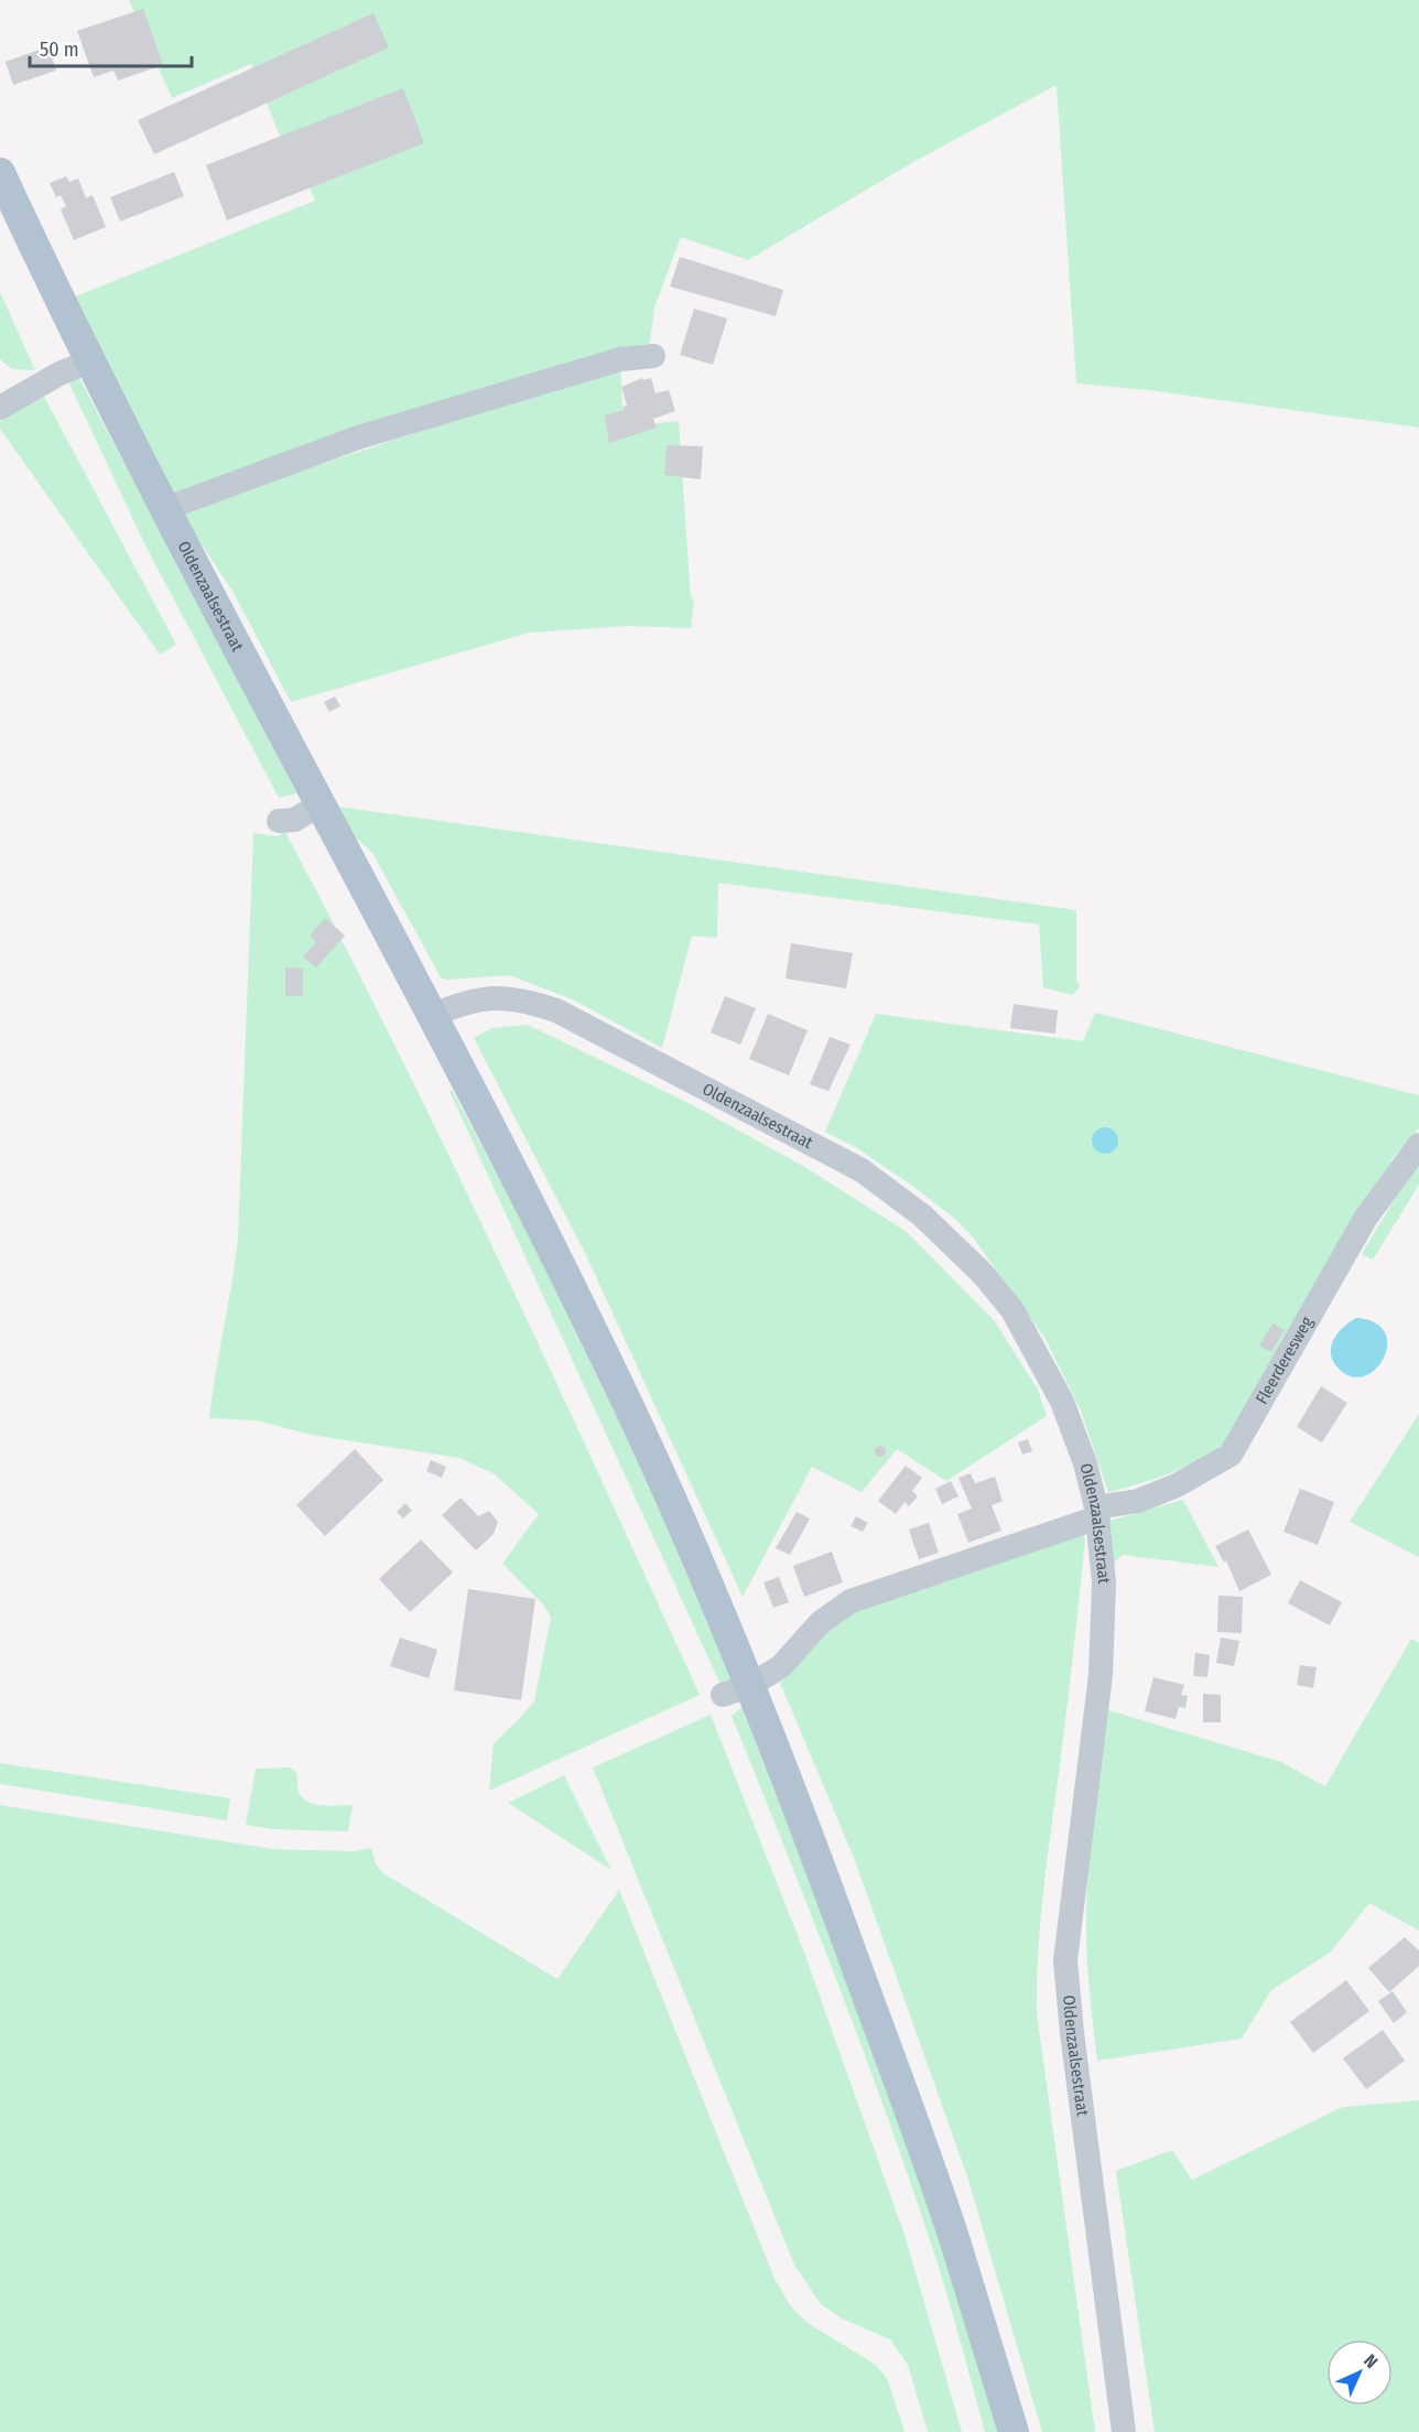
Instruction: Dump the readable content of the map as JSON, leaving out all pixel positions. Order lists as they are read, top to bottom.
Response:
{
  "streets": {
    "main road": ["Oldenzaalsestraat"],
    "street": ["Fleerderesweg"]
  },
  "crossings": [
    ["Oldenzaalsestraat", "Fleerderesweg"]
  ],
  "scale_bar": "50 m",
  "north": "top right"
}
